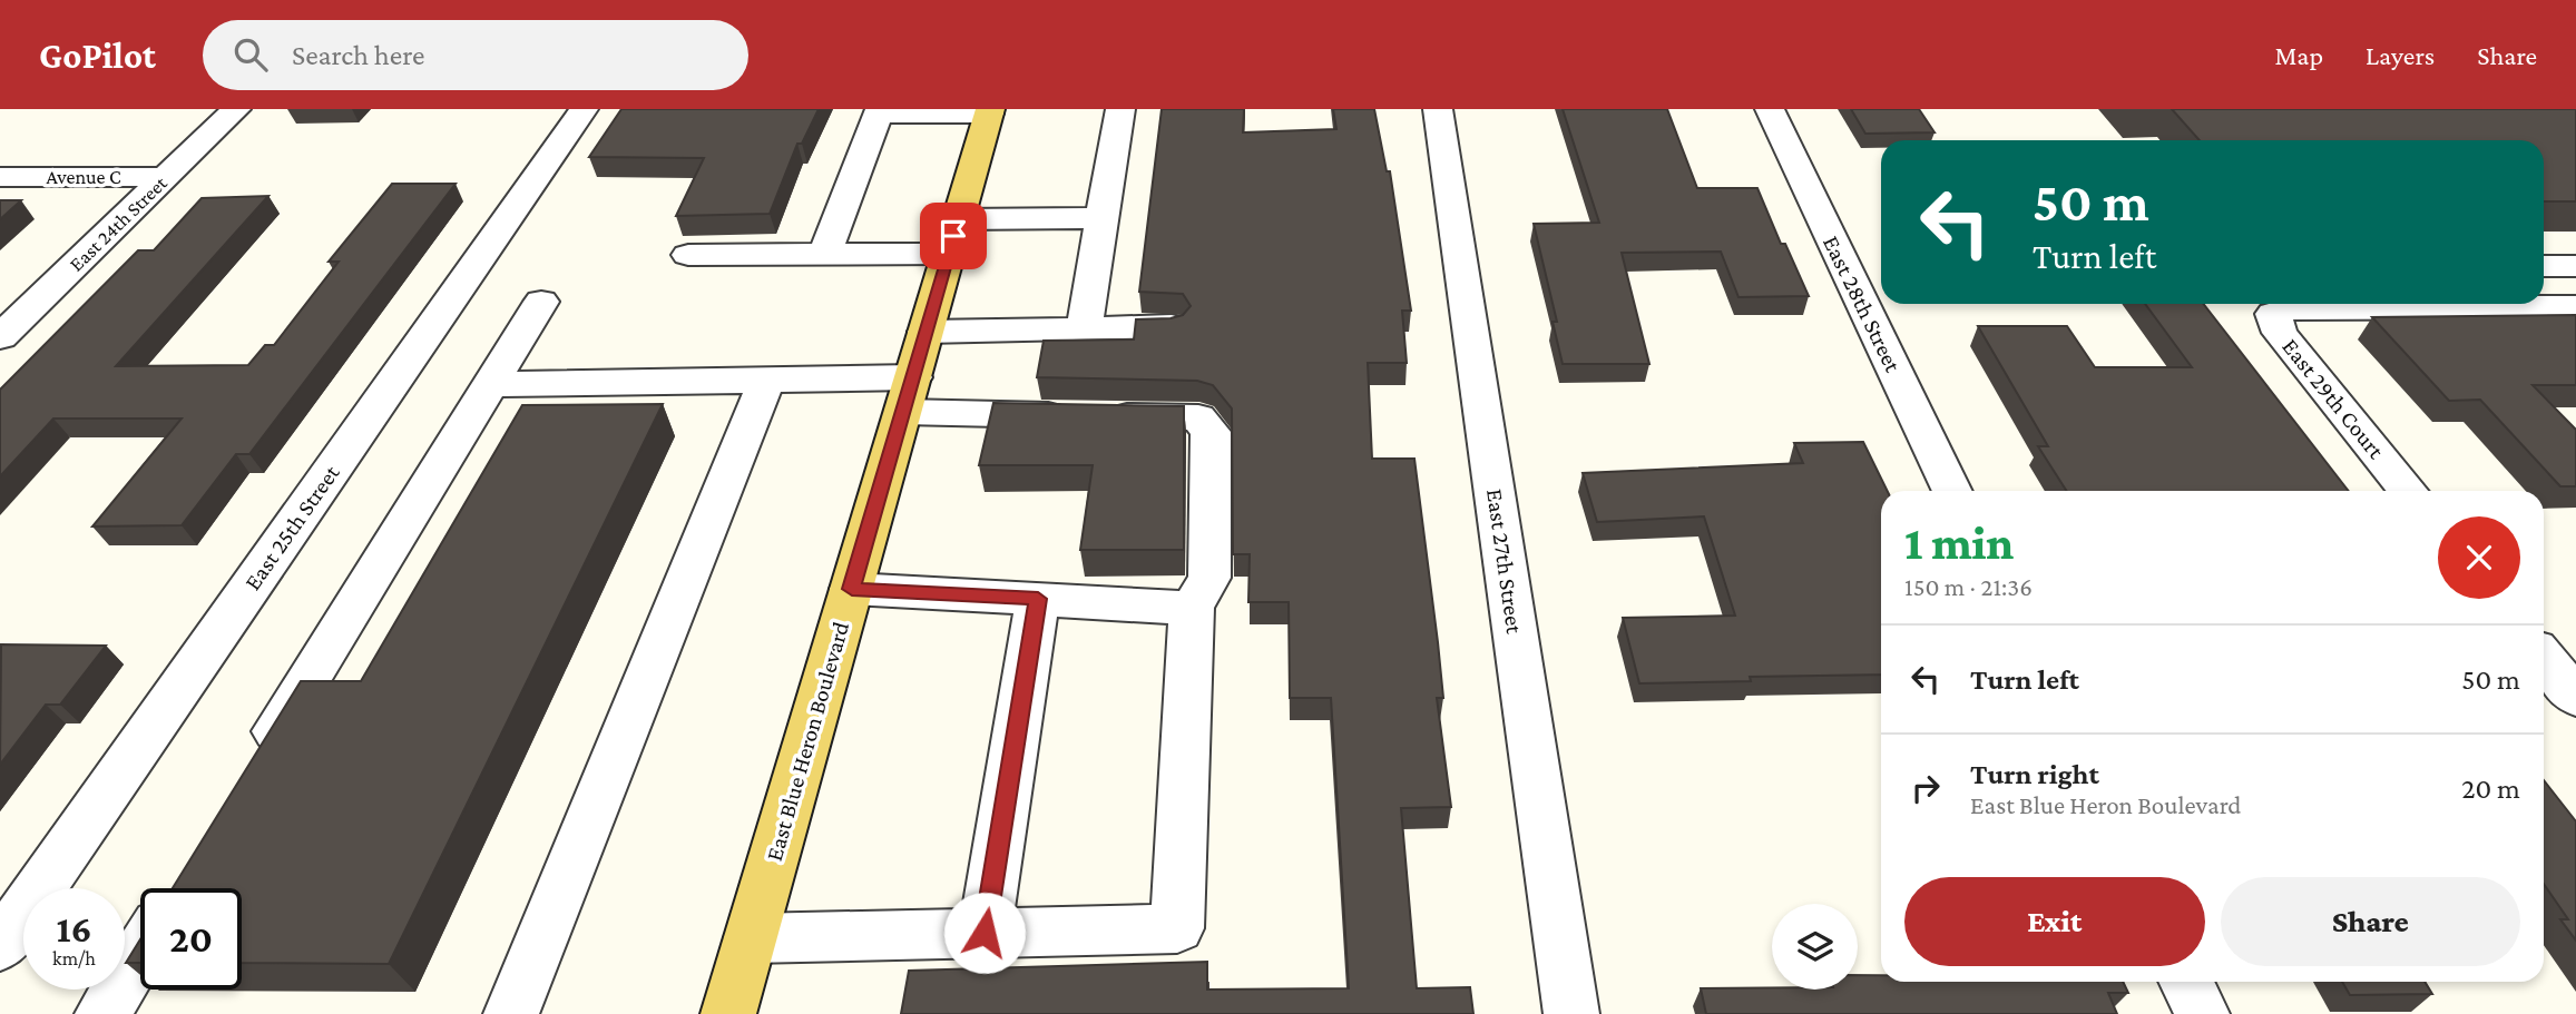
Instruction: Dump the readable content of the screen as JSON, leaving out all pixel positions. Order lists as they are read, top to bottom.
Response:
{
  "streets": {
    "main road": ["East Blue Heron Boulevard"],
    "street": [
      "Avenue C",
      "East 24th Street",
      "East 28th Street",
      "East 29th Court",
      "East 25th Street",
      "East 27th Street"
    ]
  },
  "crossings": [
    ["Avenue C", "East 24th Street"]
  ],
  "page": {
    "header": "GoPilot",
    "search": "Search here",
    "nav": ["Map", "Layers", "Share"],
    "turn": ["50 m", "Turn left"],
    "heading": ["1 min", "150 m · 21:36"],
    "list": [
      {
        "name": "Turn left",
        "value": "50 m"
      },
      {
        "name": "Turn right",
        "note": "East Blue Heron Boulevard",
        "value": "20 m"
      }
    ],
    "buttons": ["Exit", "Share"],
    "speed": "16 km/h",
    "limit": "20"
  }
}
